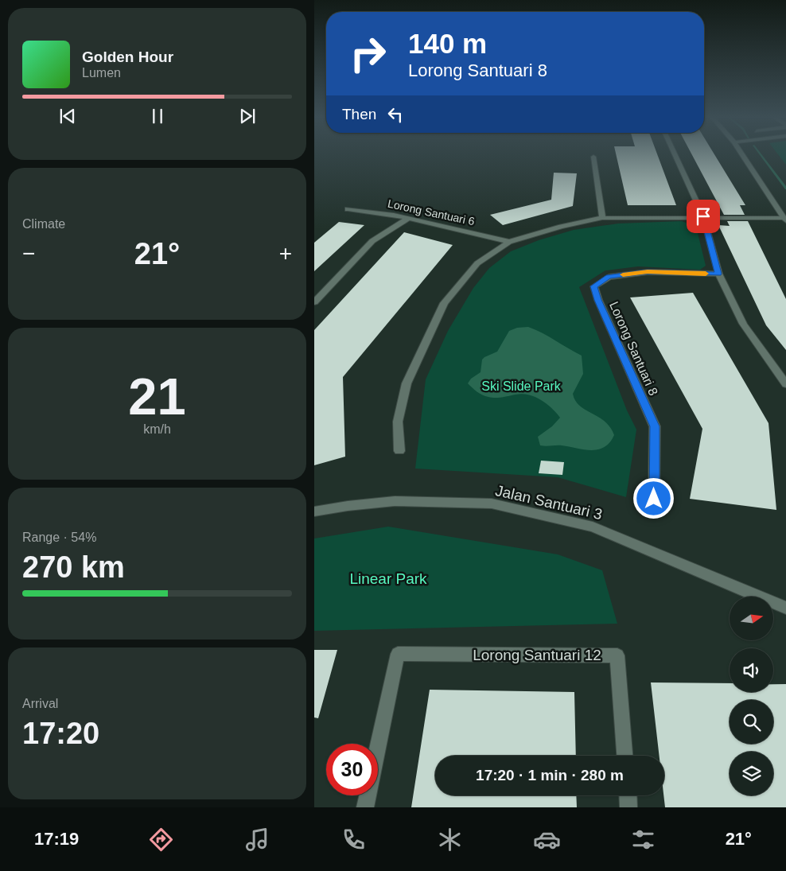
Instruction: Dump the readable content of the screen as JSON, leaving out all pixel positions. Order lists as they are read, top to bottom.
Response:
{
  "streets": {
    "street": [
      "Lorong Santuari 6",
      "Lorong Santuari 8",
      "Jalan Santuari 3",
      "Lorong Santuari 12"
    ]
  },
  "parks": ["Ski Slide Park", "Linear Park"],
  "north": "right",
  "page": {
    "turn": ["140 m", "Lorong Santuari 8"],
    "song": ["Golden Hour", "Lumen"],
    "then": "Then",
    "tile": [
      "Climate",
      ["21", "km/h"],
      ["Range · 54%", "270 km"],
      ["Arrival", "17:20"]
    ],
    "heat": ["−", "21°", "+"],
    "limit": "30",
    "trip": "17:20 · 1 min · 280 m",
    "tabs": ["17:19", "21°"]
  }
}
